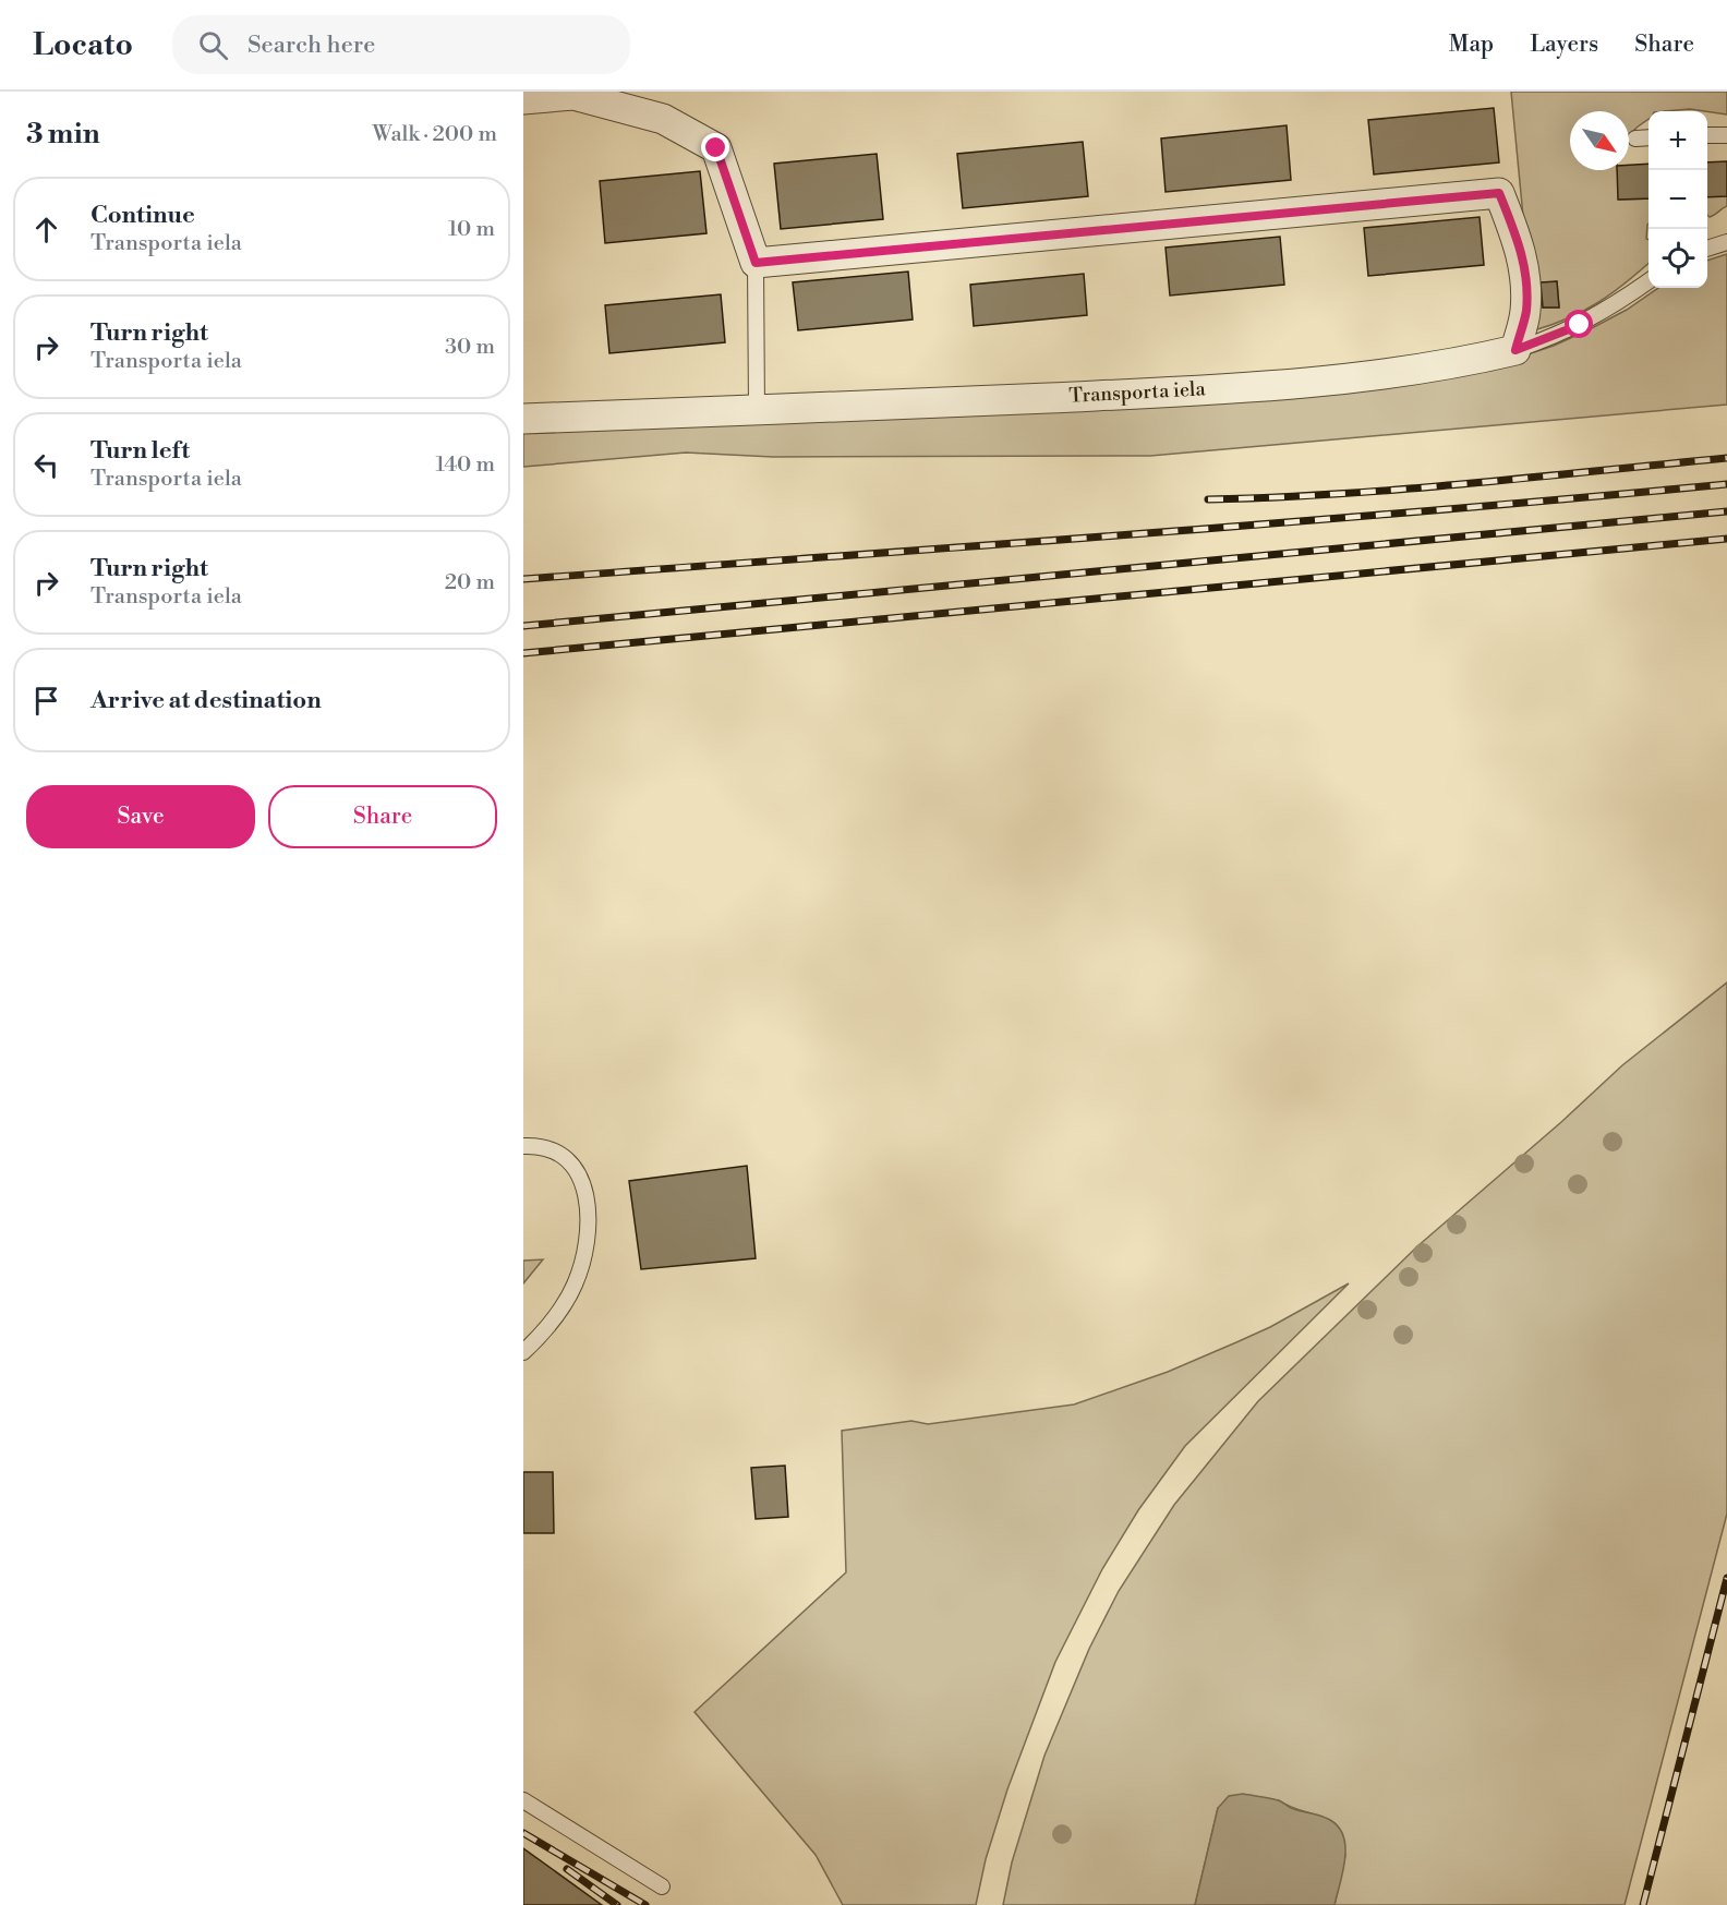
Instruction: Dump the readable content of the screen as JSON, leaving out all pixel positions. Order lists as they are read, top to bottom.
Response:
{
  "streets": {
    "street": ["Transporta iela"]
  },
  "north": "bottom right",
  "page": {
    "header": "Locato",
    "search": "Search here",
    "nav": ["Map", "Layers", "Share"],
    "heading": ["3 min", "Walk · 200 m"],
    "map_buttons": ["+", "−"],
    "list": [
      ["Continue", "Transporta iela", "10 m"],
      ["Turn right", "Transporta iela", "30 m"],
      ["Turn left", "Transporta iela", "140 m"],
      ["Turn right", "Transporta iela", "20 m"],
      "Arrive at destination"
    ],
    "buttons": ["Save", "Share"]
  }
}
